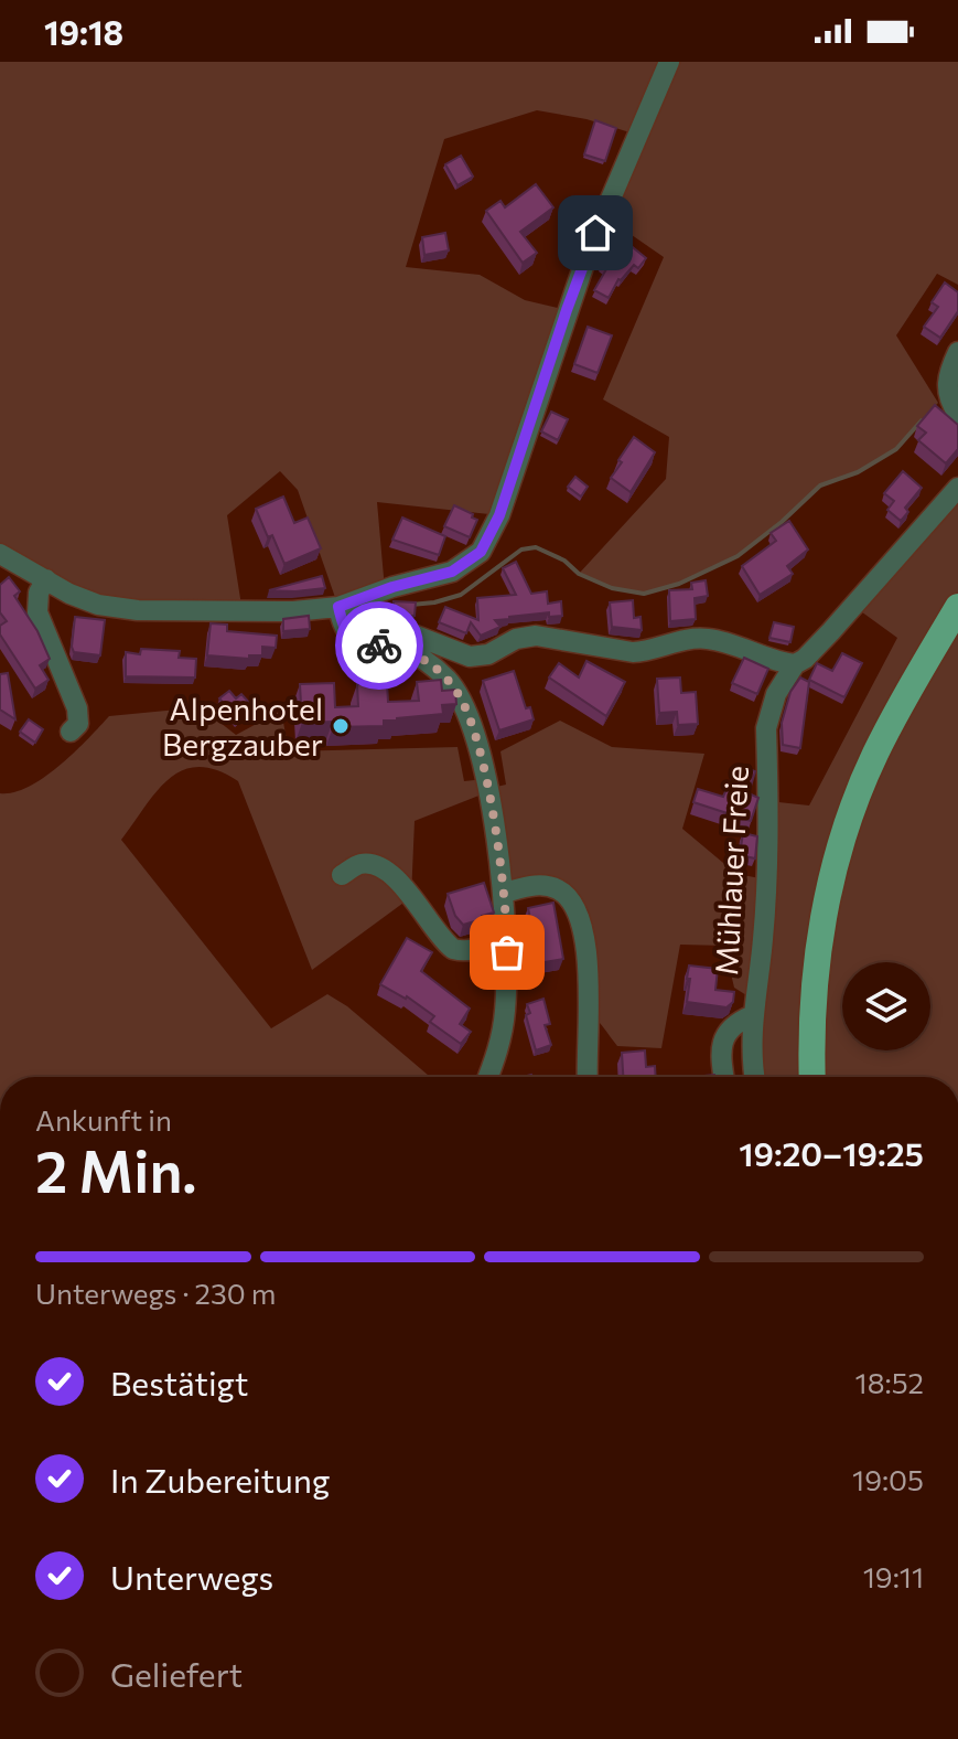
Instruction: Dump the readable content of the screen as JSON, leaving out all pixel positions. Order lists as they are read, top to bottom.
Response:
{
  "streets": {
    "street": ["Mühlauer Freie"]
  },
  "places": ["Alpenhotel Bergzauber"],
  "page": {
    "status": "19:18",
    "heading": ["2 Min.", "Ankunft in", "19:20–19:25"],
    "bar": "Unterwegs · 230 m",
    "list": [
      ["Bestätigt", "18:52"],
      ["In Zubereitung", "19:05"],
      ["Unterwegs", "19:11"],
      "Geliefert"
    ]
  }
}
